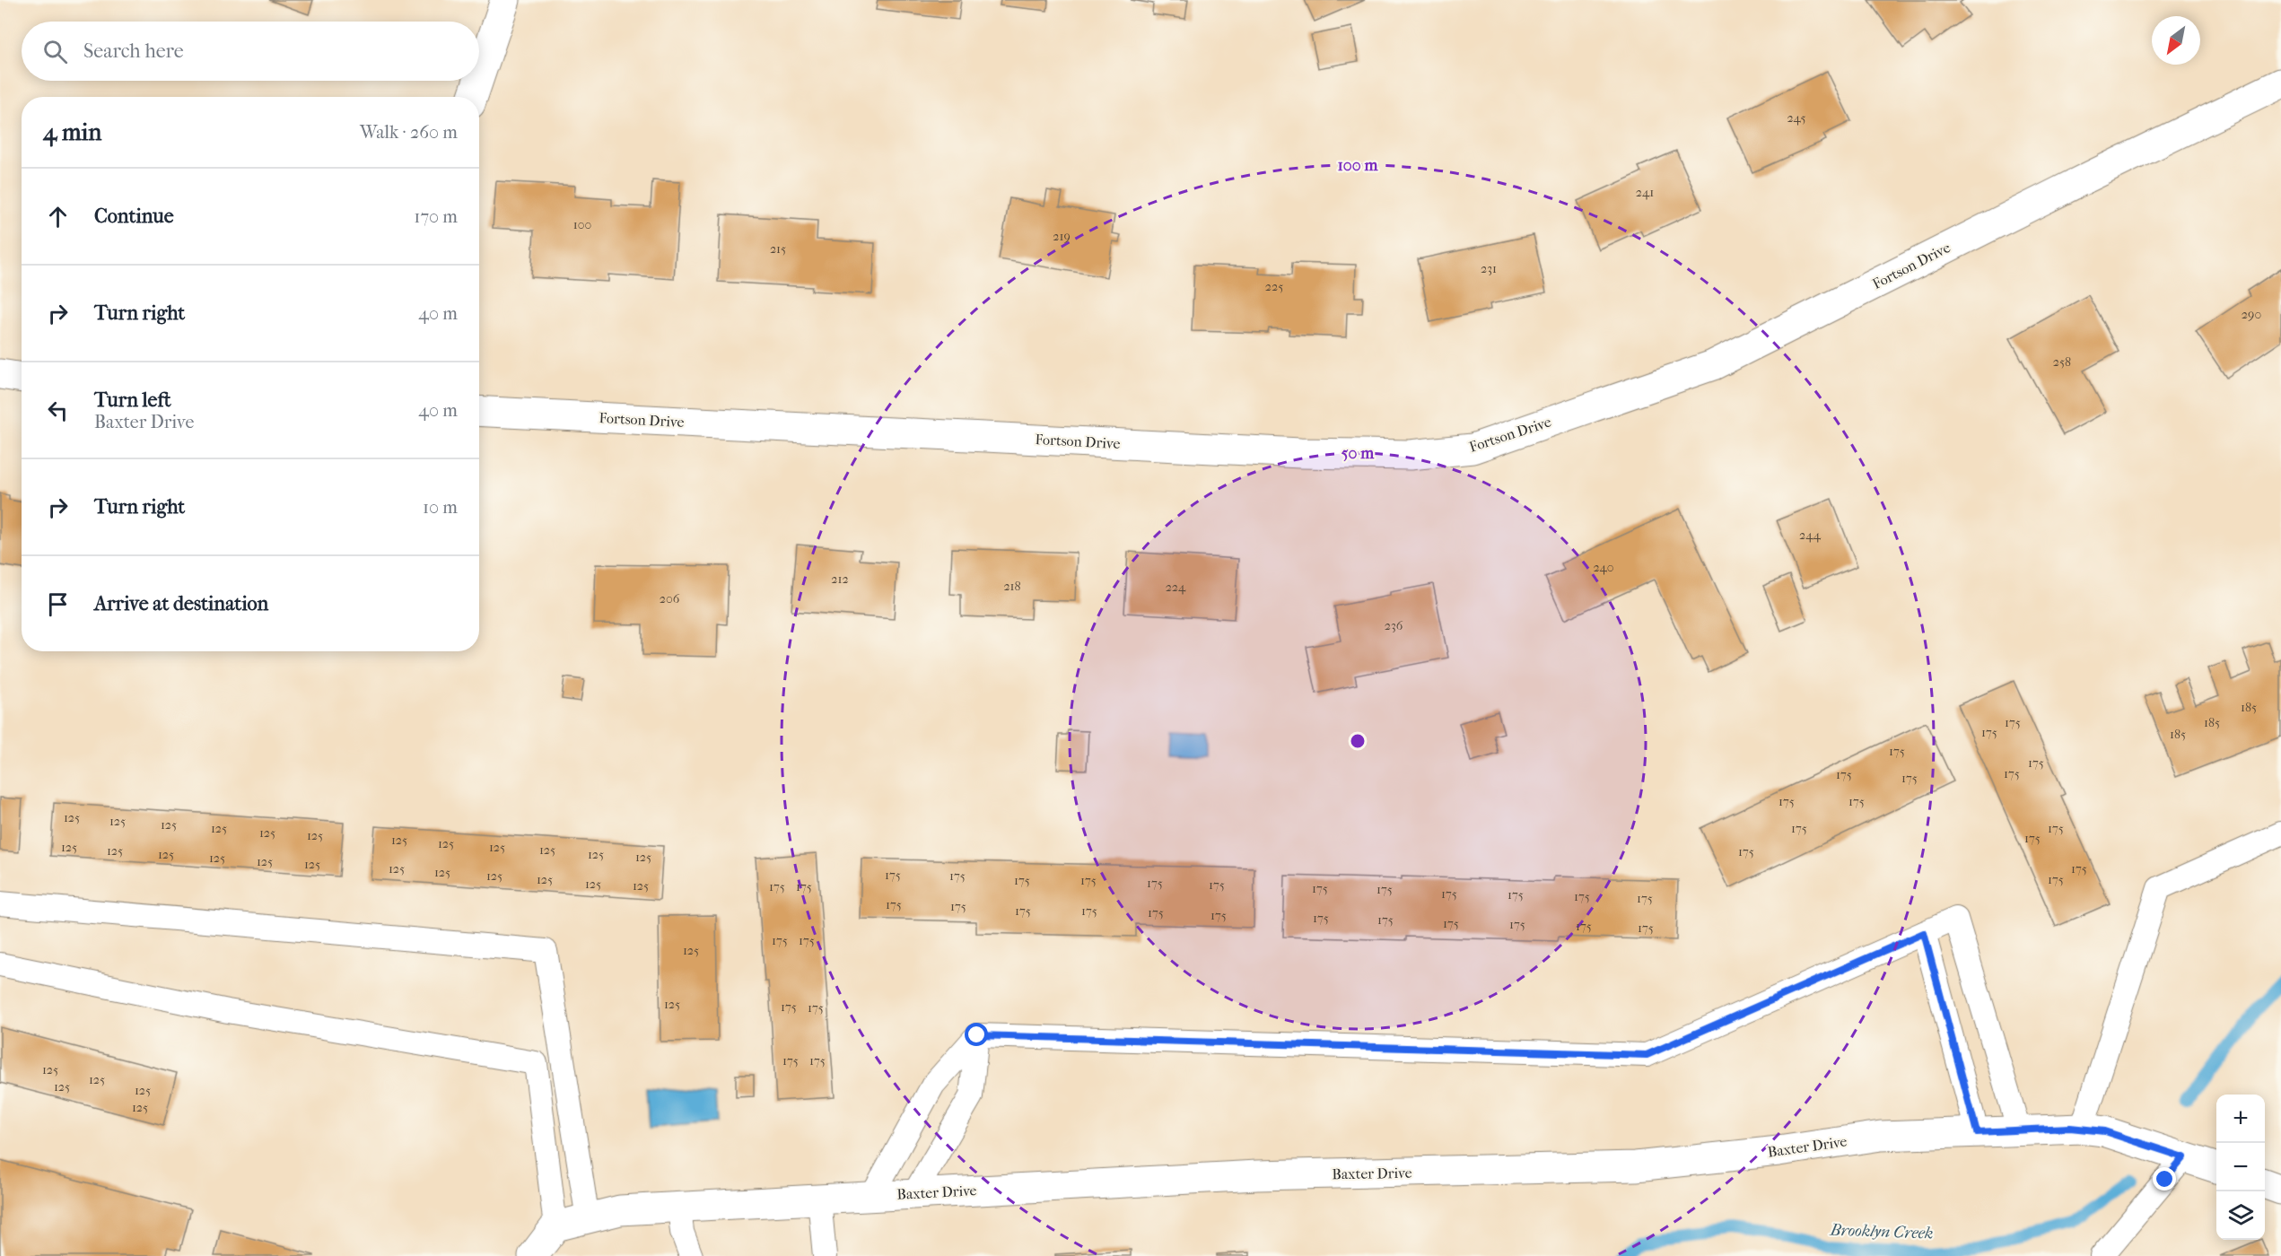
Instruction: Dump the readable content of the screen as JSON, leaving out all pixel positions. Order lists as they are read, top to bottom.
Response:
{
  "streets": {
    "street": ["Fortson Drive", "Baxter Drive"]
  },
  "water": ["Brooklyn Creek"],
  "house_numbers": [
    "245",
    "241",
    "100",
    "219",
    "215",
    "231",
    "225",
    "290",
    "258",
    "244",
    "240",
    "212",
    "218",
    "224",
    "206",
    "236",
    "185",
    "175",
    "185",
    "175",
    "185",
    "175",
    "175",
    "175",
    "175",
    "175",
    "175",
    "175",
    "125",
    "125",
    "125",
    "125",
    "175",
    "175",
    "125",
    "125",
    "175",
    "125",
    "125",
    "125",
    "125",
    "125",
    "125",
    "175",
    "125",
    "125",
    "125",
    "125",
    "125",
    "125",
    "125",
    "175",
    "125",
    "175",
    "125",
    "175",
    "125",
    "175",
    "175",
    "175",
    "175",
    "125",
    "175",
    "125",
    "175",
    "175",
    "175",
    "175",
    "175",
    "175",
    "175",
    "175",
    "175",
    "175",
    "175",
    "175",
    "175",
    "175",
    "175",
    "175",
    "175",
    "175",
    "175",
    "175",
    "175",
    "175",
    "125",
    "125",
    "175",
    "175",
    "175",
    "175",
    "125",
    "125",
    "125",
    "125",
    "125"
  ],
  "north": "bottom left",
  "page": {
    "search": "Search here",
    "heading": ["4 min", "Walk · 260 m"],
    "list": [
      ["Continue", "170 m"],
      ["Turn right", "40 m"],
      ["Turn left", "Baxter Drive", "40 m"],
      ["Turn right", "10 m"],
      "Arrive at destination"
    ],
    "map_buttons": ["+", "−"]
  },
  "rings": ["100 m", "50 m"]
}
